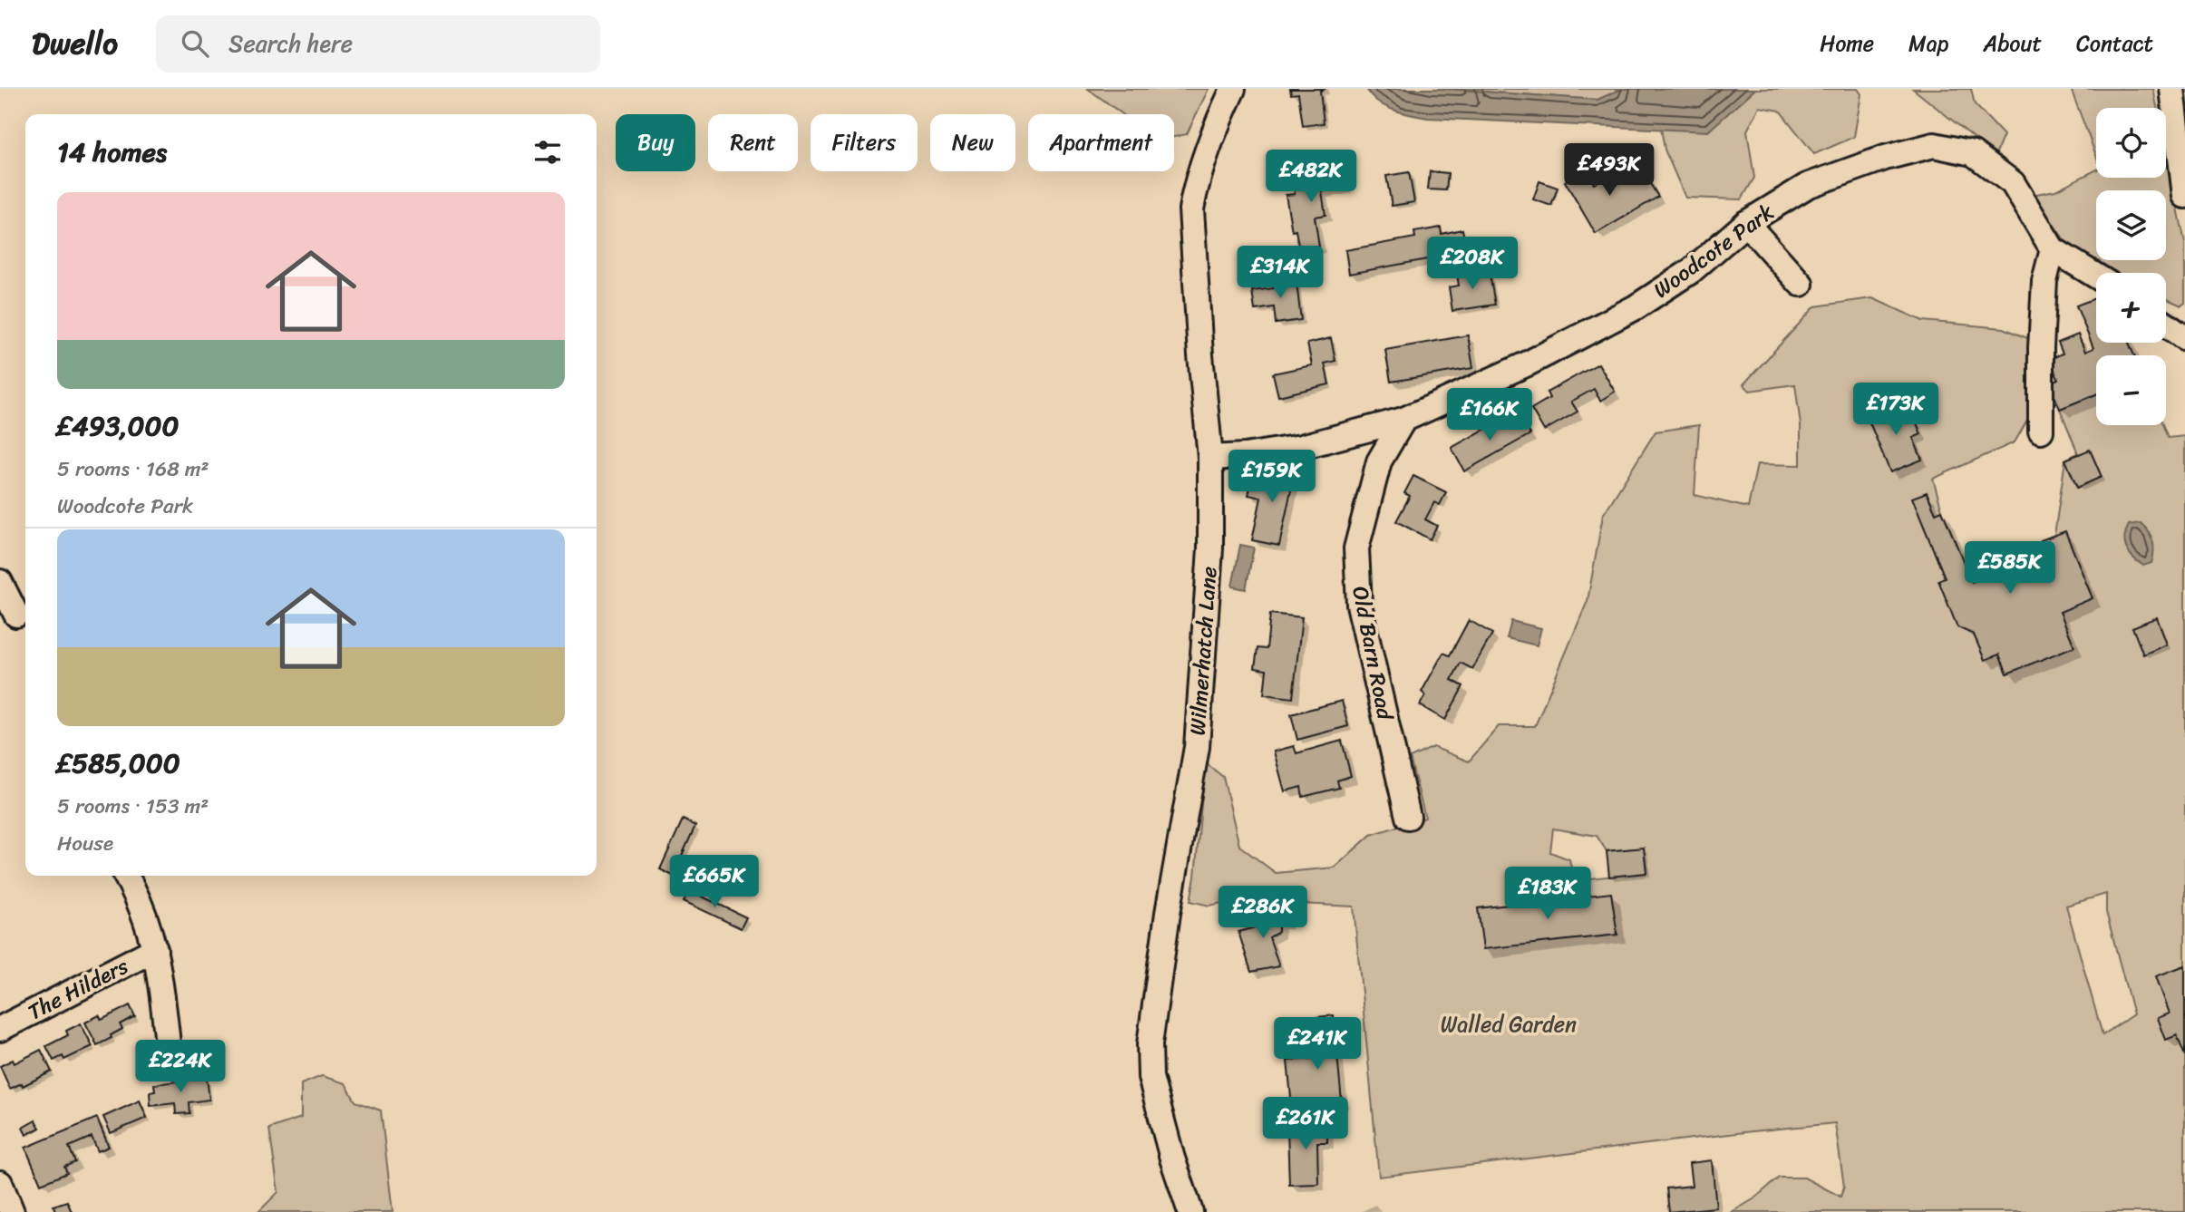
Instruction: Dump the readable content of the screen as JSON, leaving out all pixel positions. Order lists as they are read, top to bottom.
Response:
{
  "streets": {
    "street": [
      "Woodcote Park",
      "Wilmerhatch Lane",
      "Old Barn Road",
      "The Hilders"
    ]
  },
  "crossings": [
    ["Woodcote Park", "Old Barn Road"]
  ],
  "parks": ["Walled Garden"],
  "page": {
    "header": "Dwello",
    "search": "Search here",
    "nav": [
      "Home",
      "Map",
      "About",
      "Contact"
    ],
    "map_buttons": ["+", "−"],
    "chip": [
      "Buy",
      "Rent",
      "Filters",
      "New",
      "Apartment"
    ],
    "heading": "14 homes",
    "price": [
      "£493K",
      "£482K",
      "£208K",
      "£314K",
      "£173K",
      "£166K",
      "£159K",
      "£585K",
      "£665K",
      "£183K",
      "£286K",
      "£241K",
      "£224K",
      "£261K"
    ],
    "list": [
      {
        "name": "£493,000",
        "note": "5 rooms · 168 m² · Woodcote Park"
      },
      {
        "name": "£585,000",
        "note": "5 rooms · 153 m² · House"
      }
    ]
  }
}
